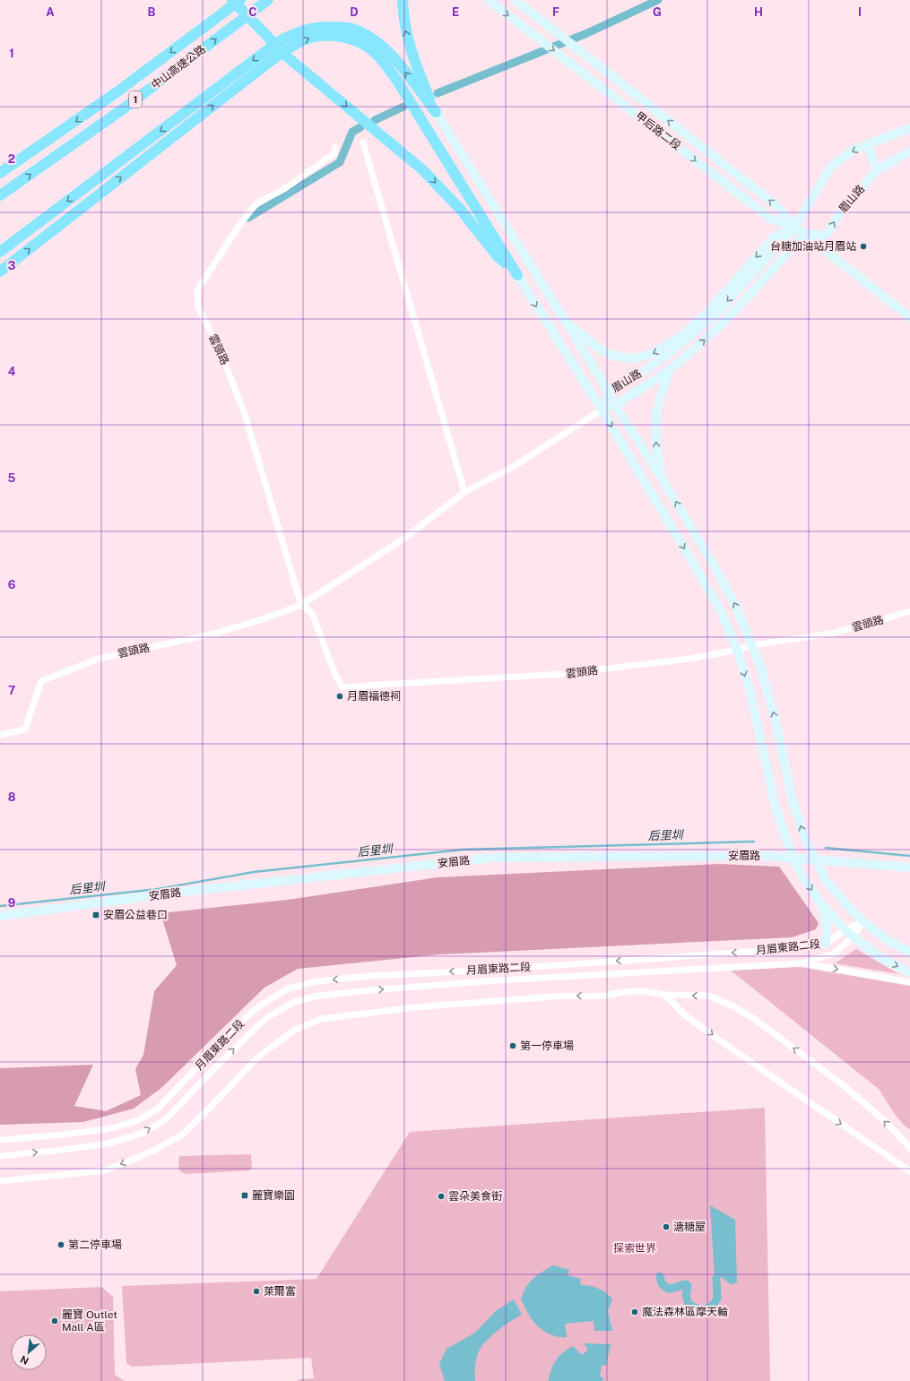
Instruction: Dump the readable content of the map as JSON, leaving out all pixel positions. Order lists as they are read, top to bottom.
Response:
{
  "streets": {
    "highway": ["中山高速公路", "1"],
    "street": [
      "甲后路二段",
      "眉山路",
      "雲頭路",
      "安眉路",
      "月眉東路二段"
    ]
  },
  "crossings": [
    ["甲后路二段", "眉山路"],
    ["眉山路", "雲頭路"]
  ],
  "water": ["后里圳"],
  "parks": ["探索世界"],
  "places": {
    "other": [
      "台糖加油站月眉站",
      "月眉福德祠",
      "第一停車場",
      "雲朵美食街",
      "溏糖屋",
      "第二停車場",
      "萊爾富",
      "魔法森林區摩天輪",
      "麗寶 Outlet Mall A區"
    ],
    "transit": ["安眉公益巷口", "麗寶樂園"]
  },
  "north": "bottom left",
  "grid": {
    "columns": [
      "A",
      "B",
      "C",
      "D",
      "E",
      "F",
      "G",
      "H",
      "I"
    ],
    "rows": [
      "1",
      "2",
      "3",
      "4",
      "5",
      "6",
      "7",
      "8",
      "9"
    ]
  }
}
